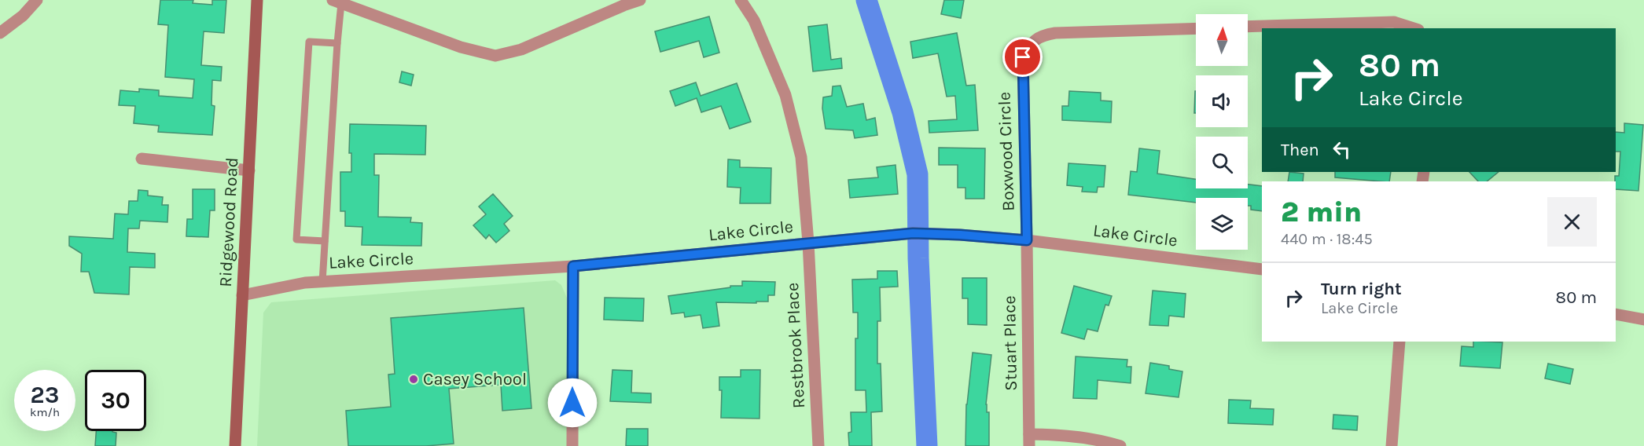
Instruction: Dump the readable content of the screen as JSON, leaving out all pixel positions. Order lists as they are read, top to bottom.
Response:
{
  "streets": {
    "street": [
      "Boxwood Circle",
      "Ridgewood Road",
      "Lake Circle",
      "Stuart Place",
      "Restbrook Place"
    ]
  },
  "crossings": [
    ["Boxwood Circle", "Lake Circle"],
    ["Boxwood Circle", "Stuart Place"],
    ["Ridgewood Road", "Lake Circle"],
    ["Lake Circle", "Stuart Place"],
    ["Lake Circle", "Restbrook Place"]
  ],
  "places": ["Casey School"],
  "north": "top",
  "page": {
    "turn": ["80 m", "Lake Circle"],
    "then": "Then",
    "heading": ["2 min", "440 m · 18:45"],
    "list": [
      {
        "name": "Turn right",
        "note": "Lake Circle",
        "value": "80 m"
      }
    ],
    "speed": "23 km/h",
    "limit": "30"
  }
}
